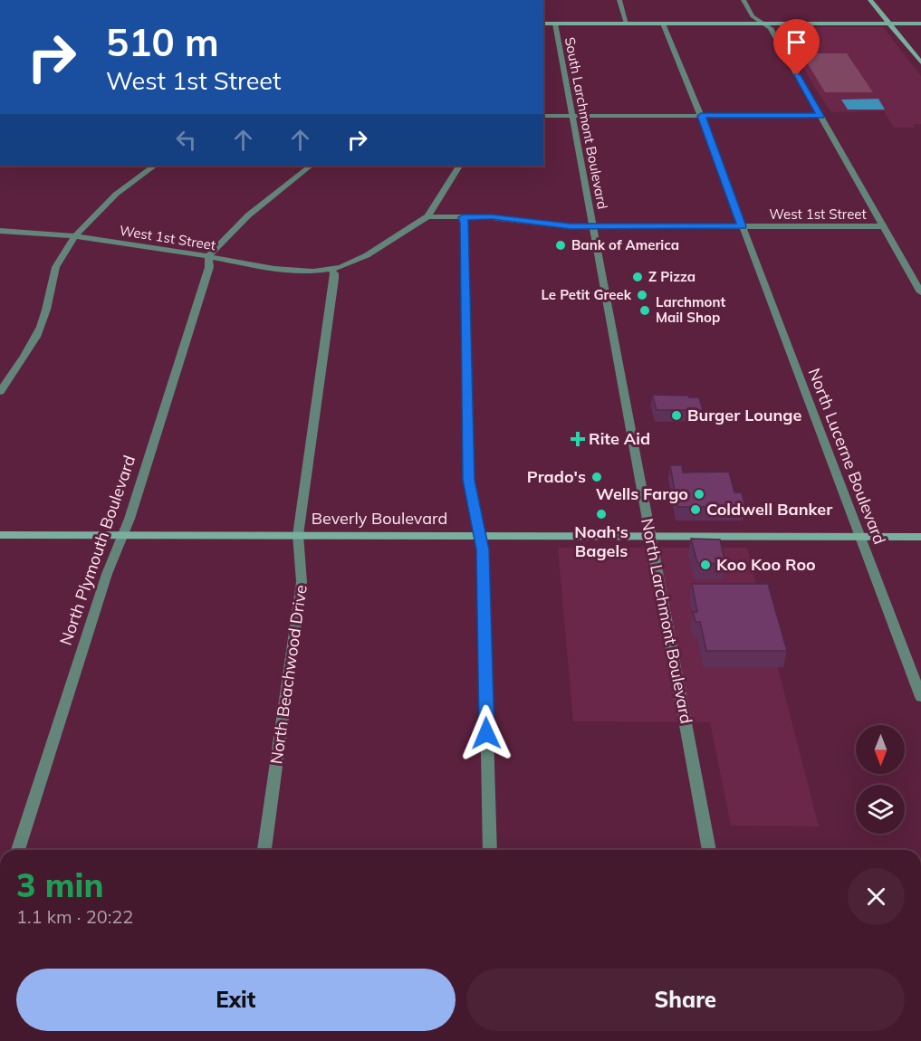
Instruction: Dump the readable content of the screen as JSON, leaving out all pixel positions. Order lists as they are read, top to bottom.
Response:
{
  "streets": {
    "main road": ["Beverly Boulevard"],
    "street": [
      "South Larchmont Boulevard",
      "West 1st Street",
      "North Lucerne Boulevard",
      "North Plymouth Boulevard",
      "North Larchmont Boulevard",
      "North Beachwood Drive"
    ]
  },
  "crossings": [
    ["South Larchmont Boulevard", "West 1st Street"],
    ["South Larchmont Boulevard", "North Larchmont Boulevard"],
    ["West 1st Street", "North Lucerne Boulevard"],
    ["West 1st Street", "North Plymouth Boulevard"],
    ["West 1st Street", "North Larchmont Boulevard"],
    ["West 1st Street", "North Beachwood Drive"],
    ["North Lucerne Boulevard", "Beverly Boulevard"],
    ["Beverly Boulevard", "North Plymouth Boulevard"],
    ["Beverly Boulevard", "North Larchmont Boulevard"],
    ["Beverly Boulevard", "North Beachwood Drive"]
  ],
  "places": {
    "other": [
      "Bank of America",
      "Z Pizza",
      "Le Petit Greek",
      "Larchmont Mail Shop",
      "Burger Lounge",
      "Prado's",
      "Wells Fargo",
      "Coldwell Banker",
      "Noah's Bagels",
      "Koo Koo Roo"
    ],
    "health": ["Rite Aid"]
  },
  "north": "bottom",
  "page": {
    "turn": ["510 m", "West 1st Street"],
    "heading": ["3 min", "1.1 km · 20:22"],
    "buttons": ["Exit", "Share"]
  }
}
